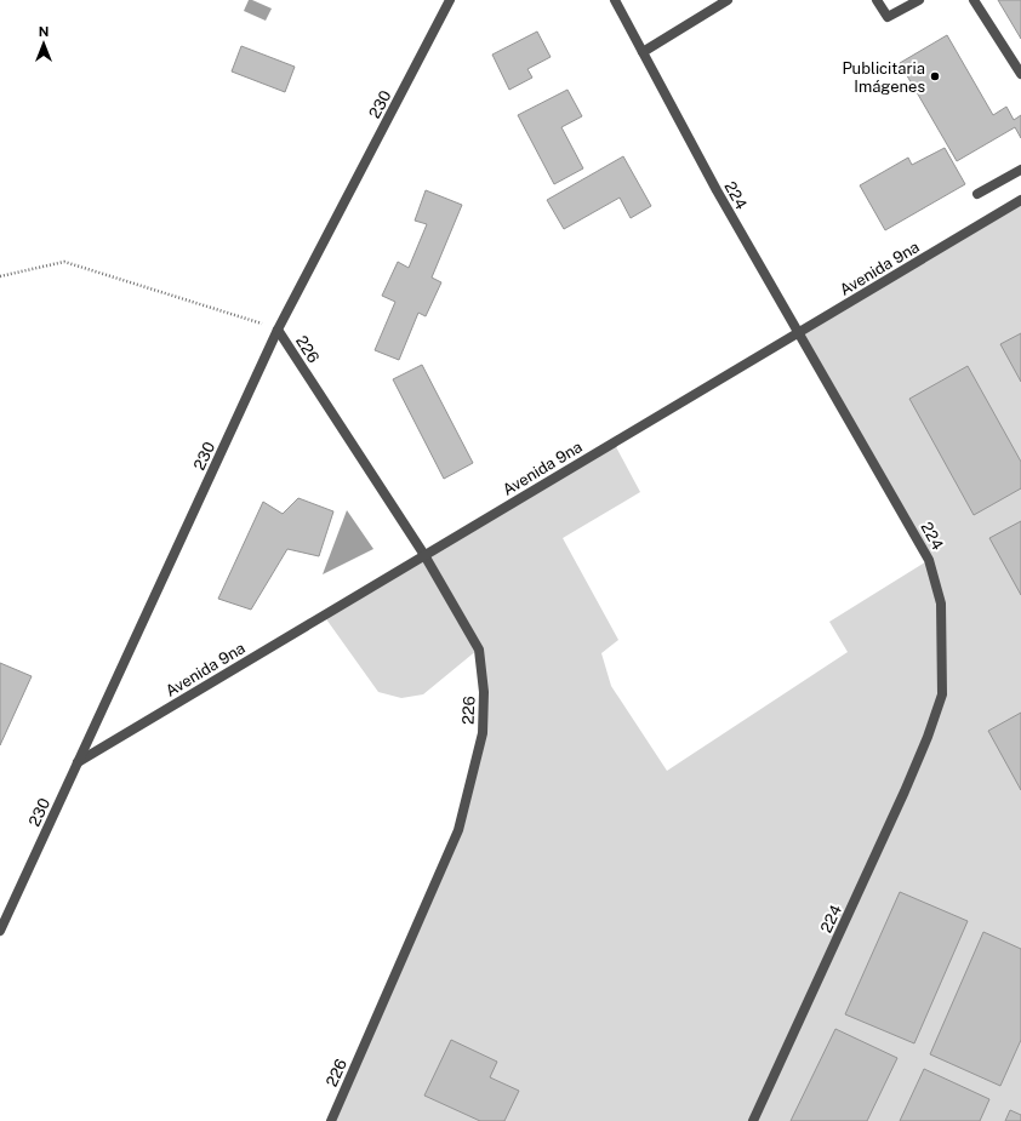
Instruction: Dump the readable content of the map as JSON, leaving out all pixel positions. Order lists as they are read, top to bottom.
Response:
{
  "streets": {
    "street": [
      "230",
      "224",
      "Avenida 9na",
      "226"
    ]
  },
  "crossings": [
    ["230", "Avenida 9na"],
    ["230", "226"],
    ["224", "Avenida 9na"],
    ["Avenida 9na", "226"]
  ],
  "places": ["Publicitaria Imágenes"],
  "north": "top"
}
